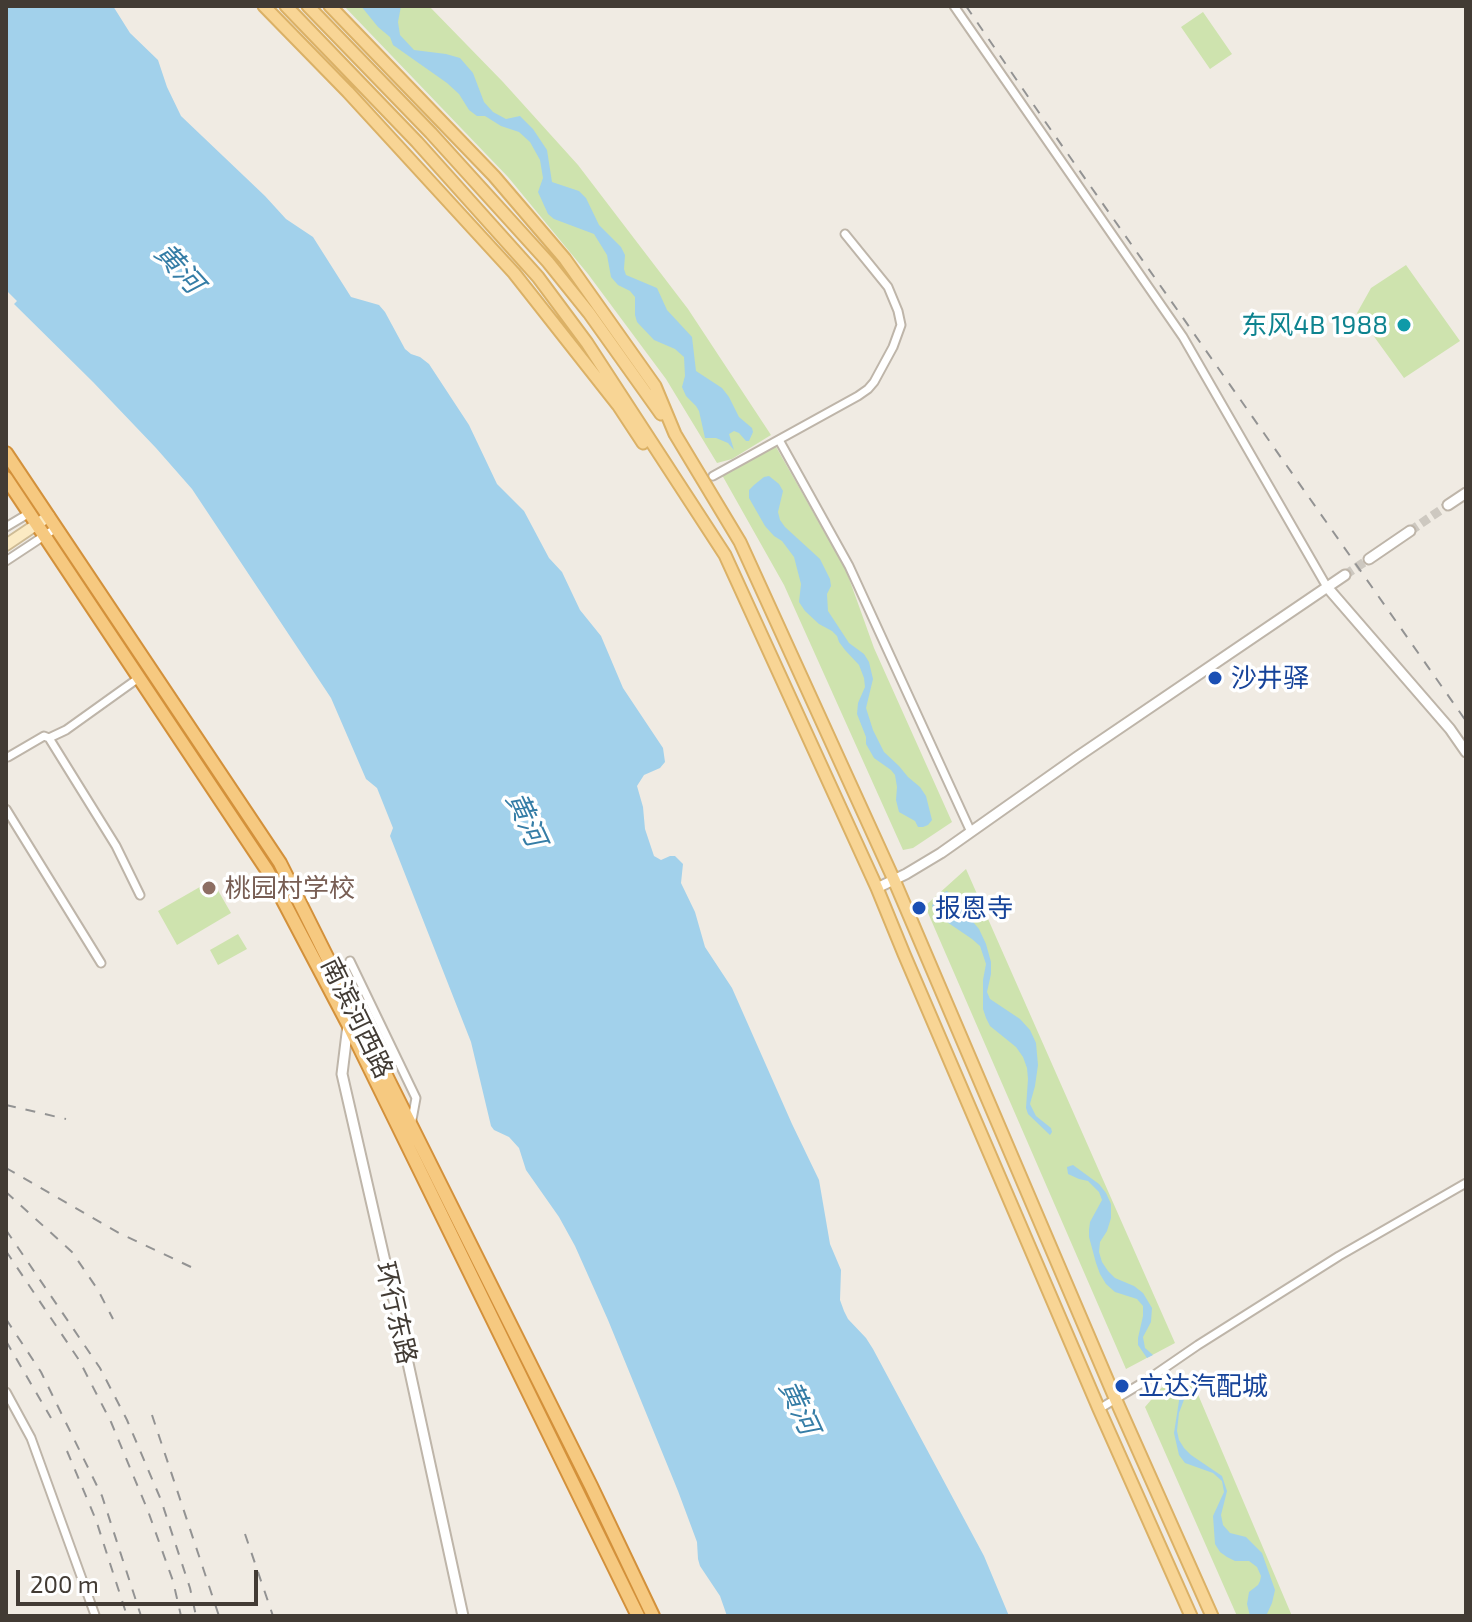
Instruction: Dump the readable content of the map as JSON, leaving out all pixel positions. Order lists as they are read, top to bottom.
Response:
{
  "streets": {
    "highway": ["南滨河西路"],
    "street": ["环行东路"]
  },
  "crossings": [
    ["南滨河西路", "环行东路"]
  ],
  "water": ["黄河"],
  "places": [
    "东风4B 1988",
    "沙井驿",
    "桃园村学校",
    "报恩寺",
    "立达汽配城"
  ],
  "scale_bar": "200 m"
}
